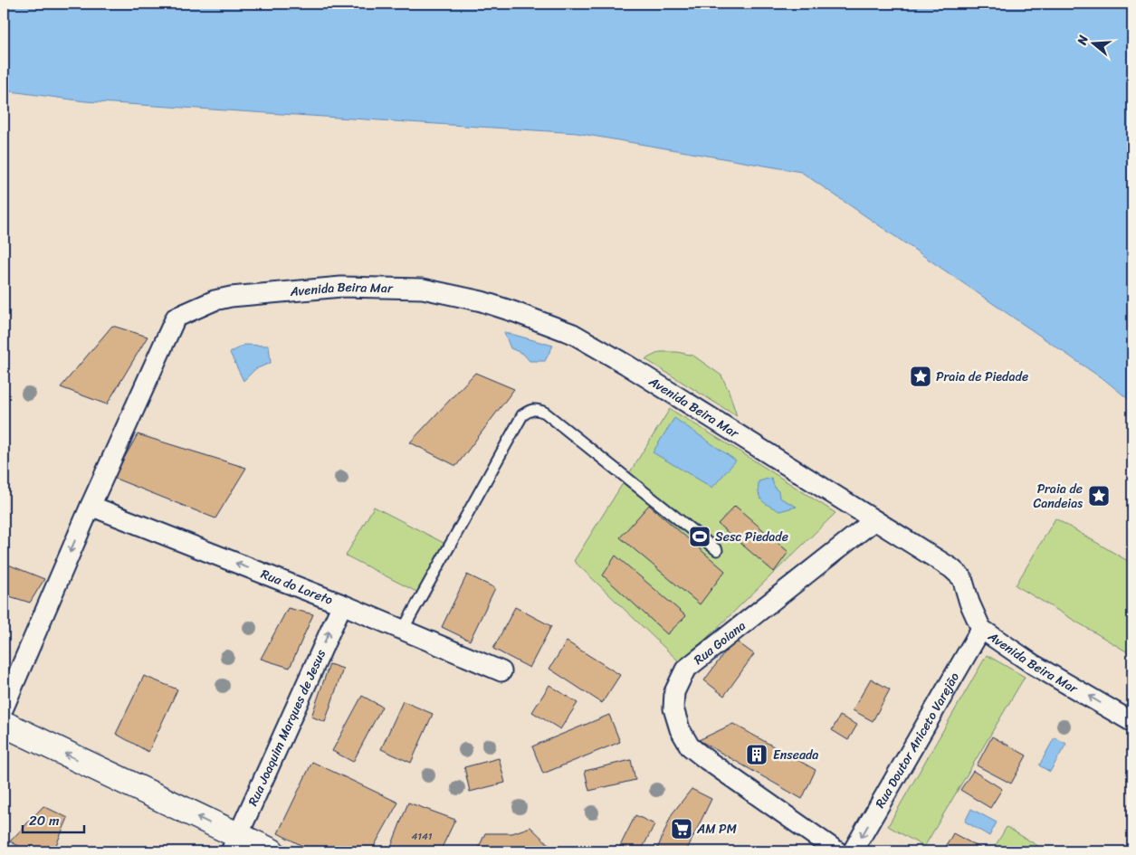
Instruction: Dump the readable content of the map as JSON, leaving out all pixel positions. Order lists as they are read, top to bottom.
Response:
{
  "streets": {
    "street": [
      "Avenida Beira Mar",
      "Rua do Loreto",
      "Rua Goiana",
      "Rua Joaquim Marques de Jesus",
      "Rua Doutor Aniceto Varejão"
    ]
  },
  "crossings": [
    ["Avenida Beira Mar", "Rua do Loreto"],
    ["Avenida Beira Mar", "Rua Goiana"],
    ["Avenida Beira Mar", "Rua Doutor Aniceto Varejão"],
    ["Rua do Loreto", "Rua Joaquim Marques de Jesus"]
  ],
  "one_way": ["Rua do Loreto", "Rua Joaquim Marques de Jesus", "Rua Doutor Aniceto Varejão"],
  "places": {
    "place": ["Praia de Piedade", "Praia de Candeias"],
    "sports": ["Sesc Piedade"],
    "building": ["Enseada"],
    "supermarket": ["AM PM"]
  },
  "house_numbers": ["4141"],
  "scale_bar": "20 m",
  "north": "left"
}
